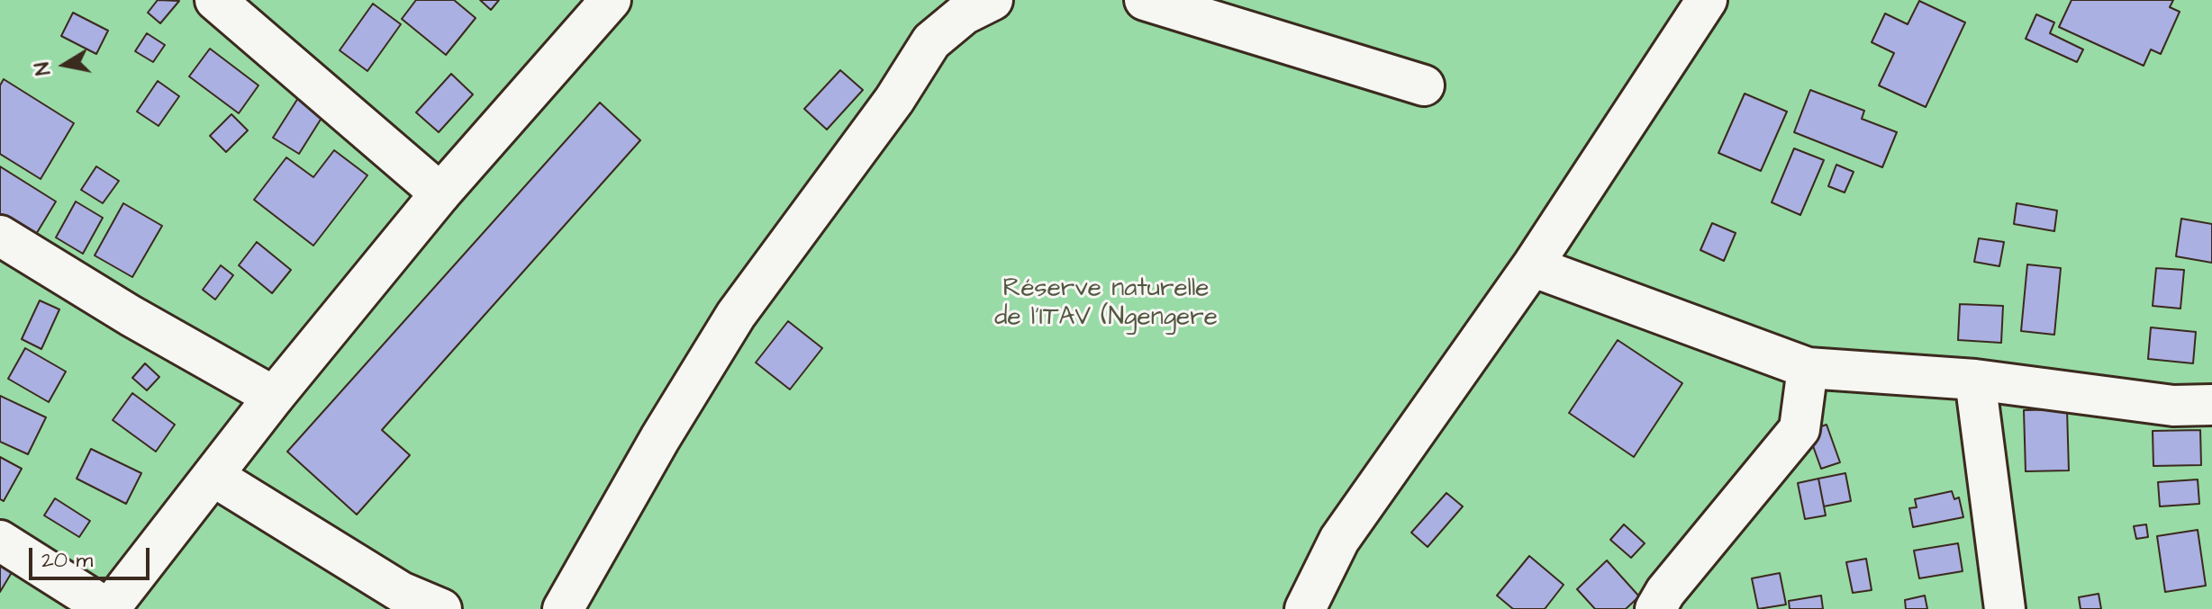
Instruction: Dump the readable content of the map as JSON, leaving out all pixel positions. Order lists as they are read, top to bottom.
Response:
{
  "parks": ["Réserve naturelle de l'ITAV (Ngengere"],
  "scale_bar": "20 m",
  "north": "left"
}
